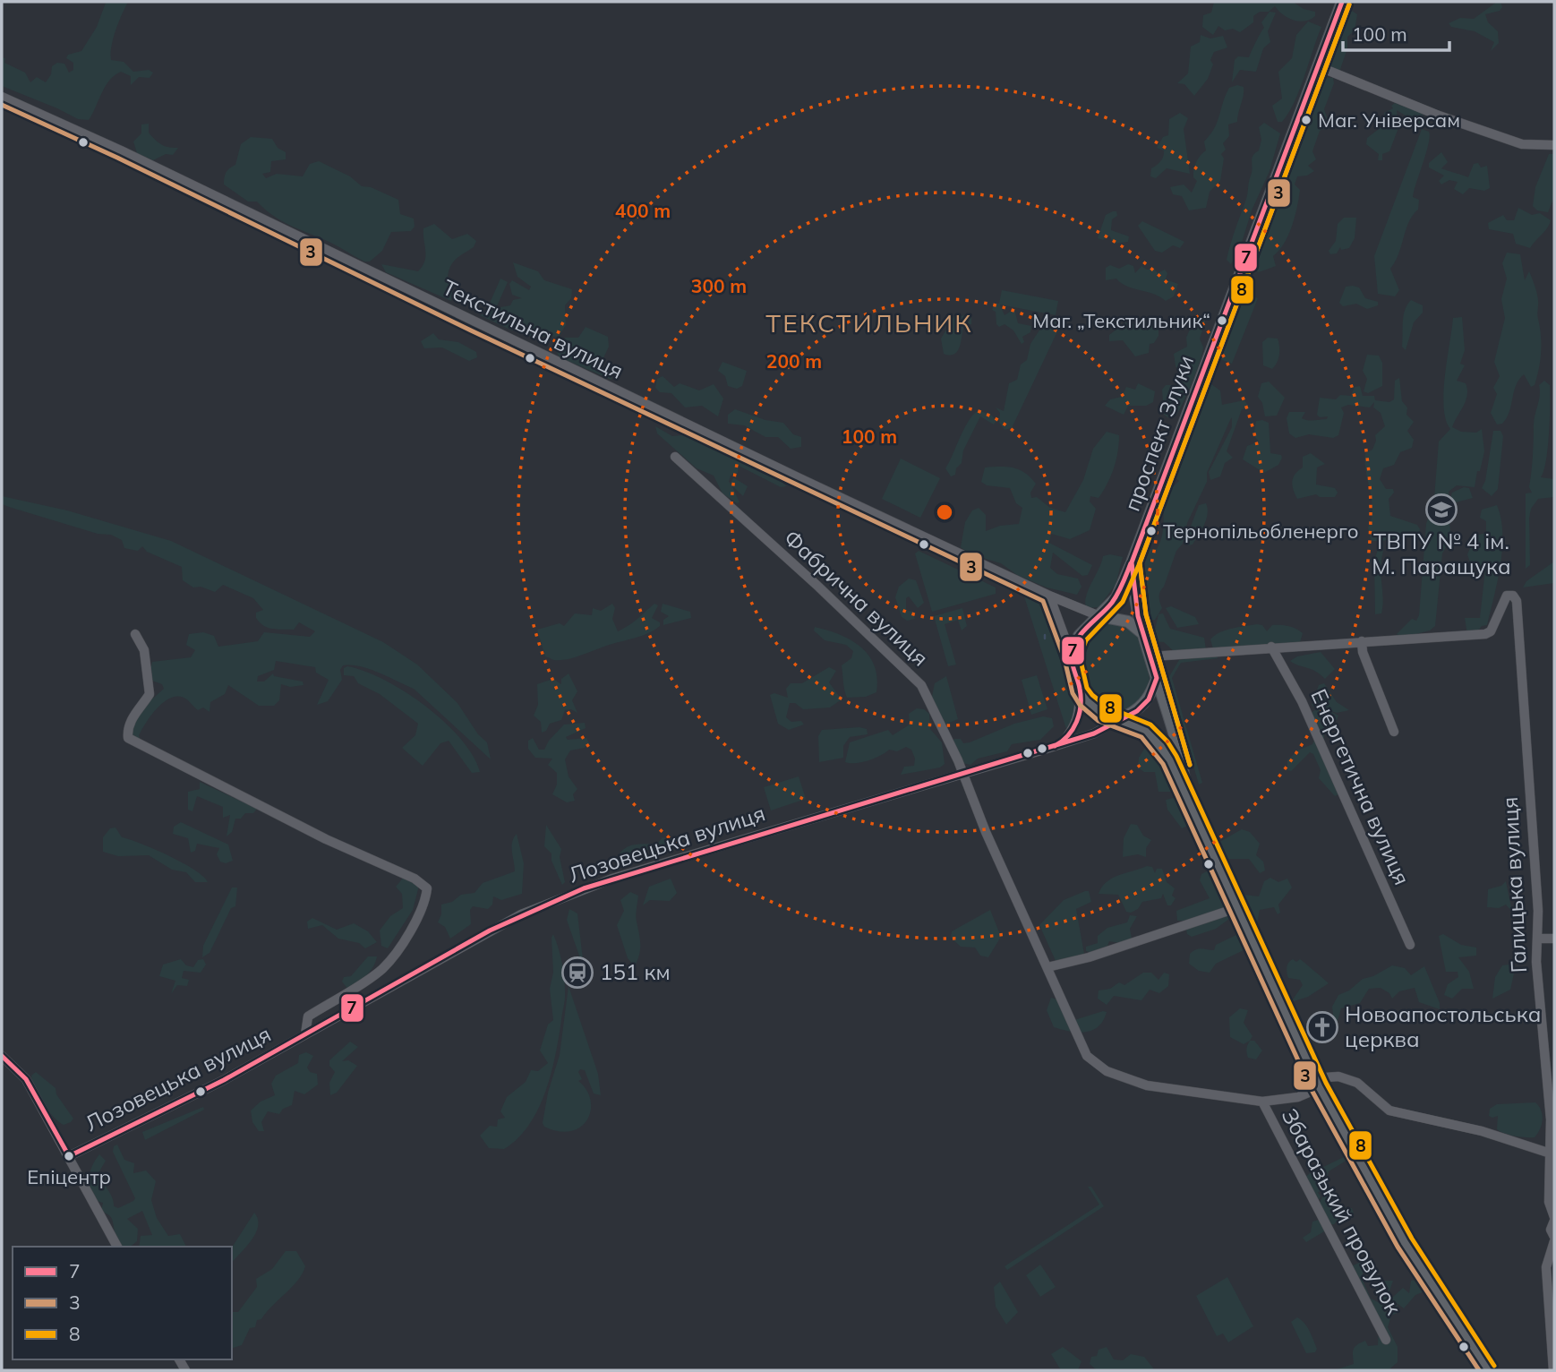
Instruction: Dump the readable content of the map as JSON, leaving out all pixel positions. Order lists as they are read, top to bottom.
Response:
{
  "streets": {
    "main road": ["проспект Злуки"],
    "street": [
      "Текстильна вулиця",
      "Фабрична вулиця",
      "Енергетична вулиця",
      "Лозовецька вулиця",
      "Галицька вулиця",
      "Збаразький провулок"
    ]
  },
  "crossings": [
    ["Текстильна вулиця", "проспект Злуки"],
    ["Текстильна вулиця", "Лозовецька вулиця"],
    ["проспект Злуки", "Лозовецька вулиця"],
    ["Фабрична вулиця", "Лозовецька вулиця"]
  ],
  "districts": ["ТЕКСТИЛЬНИК"],
  "places": {
    "other": [
      "Маг. Універсам",
      "Маг. „Текстильник“",
      "Тернопільобленерго",
      "Епіцентр"
    ],
    "school or university": ["ТВПУ № 4 ім. М. Паращука"],
    "station": ["151 км"],
    "church": ["Новоапостольська церква"]
  },
  "lines": ["transit line 7", "transit line 3", "transit line 8"],
  "legend": ["7", "3", "8"],
  "scale_bar": "100 m",
  "rings": [
    "400 m",
    "300 m",
    "200 m",
    "100 m"
  ]
}
